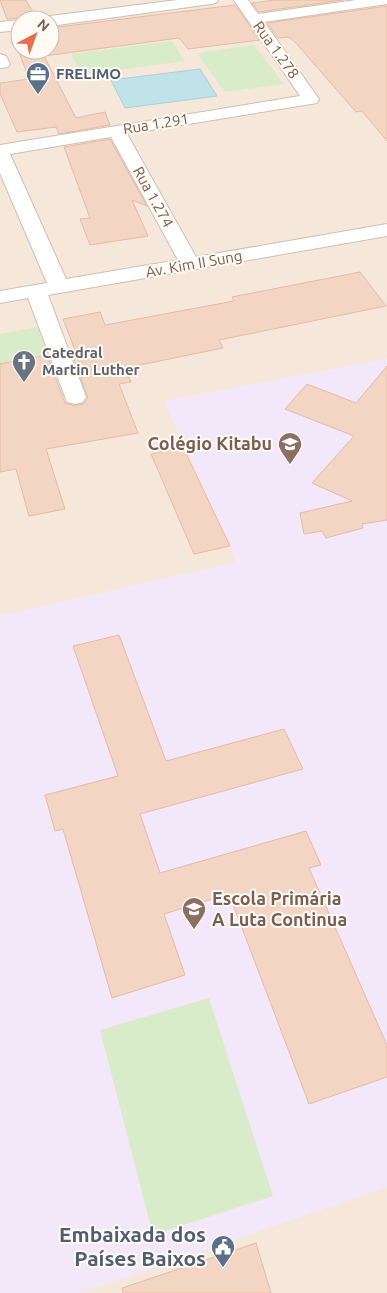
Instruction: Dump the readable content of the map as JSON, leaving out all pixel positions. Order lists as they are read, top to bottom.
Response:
{
  "streets": {
    "street": [
      "Rua 1.278",
      "Rua 1.291",
      "Rua 1.274",
      "Av. Kim II Sung"
    ]
  },
  "crossings": [
    ["Rua 1.278", "Rua 1.291"],
    ["Rua 1.291", "Rua 1.274"],
    ["Rua 1.274", "Av. Kim II Sung"]
  ],
  "places": {
    "office": ["FRELIMO"],
    "church": ["Catedral Martin Luther"],
    "school or university": ["Colégio Kitabu", "Escola Primária A Luta Continua"],
    "public building": ["Embaixada dos Países Baixos"]
  },
  "north": "top right"
}
